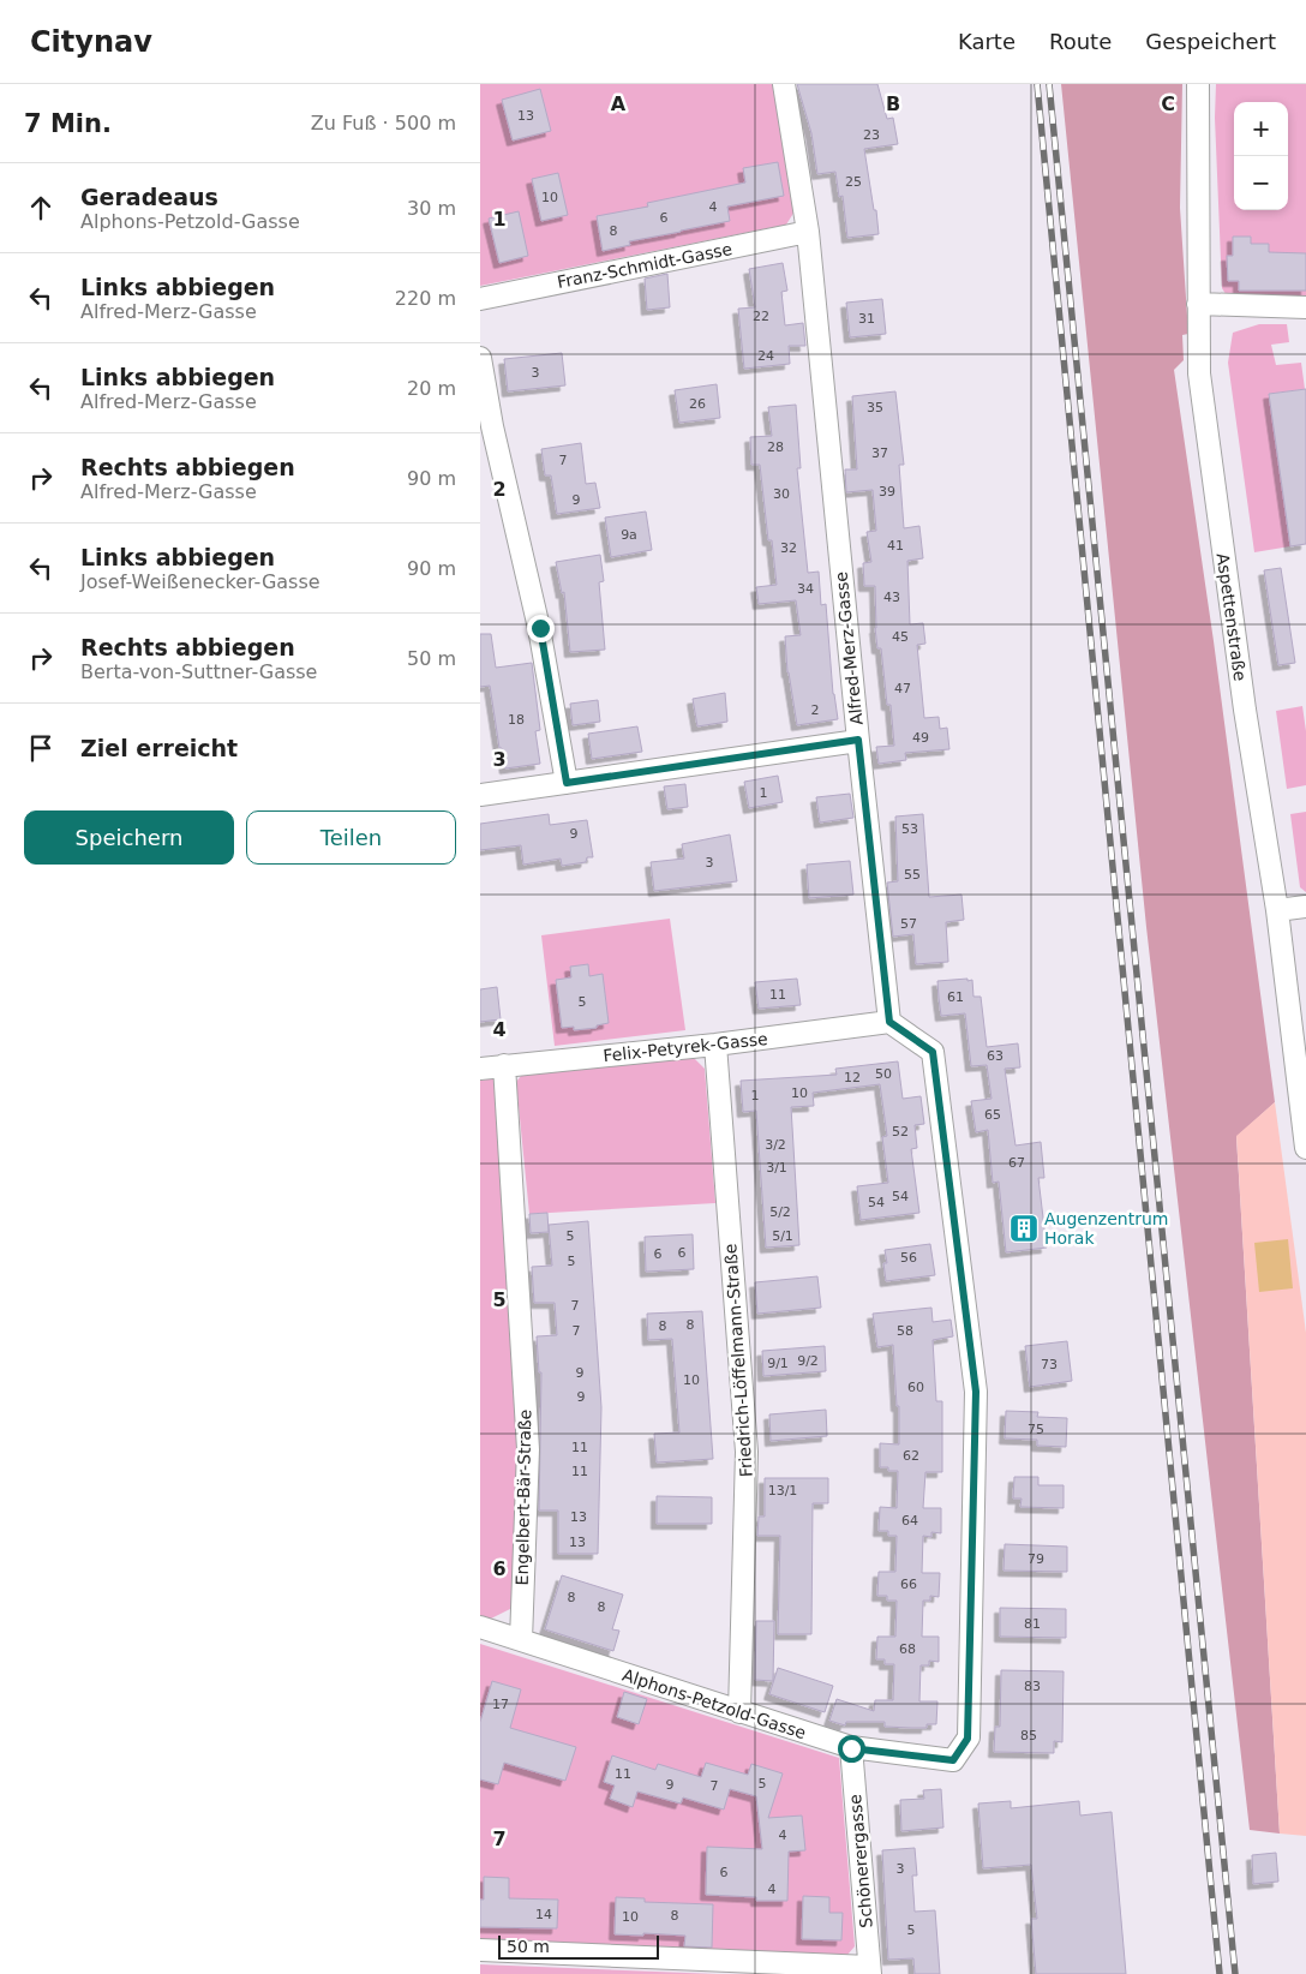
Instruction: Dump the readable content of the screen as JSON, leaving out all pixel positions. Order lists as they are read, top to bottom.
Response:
{
  "streets": {
    "street": [
      "Franz-Schmidt-Gasse",
      "Aspettenstraße",
      "Alfred-Merz-Gasse",
      "Felix-Petyrek-Gasse",
      "Friedrich-Löffelmann-Straße",
      "Engelbert-Bär-Straße",
      "Alphons-Petzold-Gasse",
      "Schönerergasse"
    ]
  },
  "crossings": [
    ["Franz-Schmidt-Gasse", "Alfred-Merz-Gasse"],
    ["Alfred-Merz-Gasse", "Felix-Petyrek-Gasse"],
    ["Alfred-Merz-Gasse", "Alphons-Petzold-Gasse"],
    ["Felix-Petyrek-Gasse", "Friedrich-Löffelmann-Straße"],
    ["Felix-Petyrek-Gasse", "Engelbert-Bär-Straße"],
    ["Felix-Petyrek-Gasse", "Alphons-Petzold-Gasse"],
    ["Friedrich-Löffelmann-Straße", "Alphons-Petzold-Gasse"],
    ["Engelbert-Bär-Straße", "Alphons-Petzold-Gasse"],
    ["Alphons-Petzold-Gasse", "Schönerergasse"]
  ],
  "places": {
    "building": ["Augenzentrum Horak"]
  },
  "house_numbers": [
    "13",
    "23",
    "25",
    "10",
    "4",
    "6",
    "8",
    "22",
    "31",
    "24",
    "3",
    "26",
    "35",
    "28",
    "37",
    "7",
    "39",
    "30",
    "9",
    "9a",
    "41",
    "32",
    "34",
    "43",
    "45",
    "47",
    "2",
    "18",
    "49",
    "1",
    "53",
    "9",
    "3",
    "55",
    "57",
    "11",
    "61",
    "5",
    "63",
    "50",
    "12",
    "10",
    "1",
    "65",
    "52",
    "3/2",
    "67",
    "3/1",
    "54",
    "54",
    "5/2",
    "5",
    "5/1",
    "6",
    "6",
    "56",
    "5",
    "7",
    "8",
    "8",
    "7",
    "58",
    "9/2",
    "9/1",
    "73",
    "9",
    "10",
    "60",
    "9",
    "75",
    "11",
    "62",
    "11",
    "13/1",
    "13",
    "64",
    "13",
    "79",
    "66",
    "8",
    "8",
    "81",
    "68",
    "83",
    "17",
    "85",
    "11",
    "5",
    "9",
    "7",
    "4",
    "3",
    "6",
    "4",
    "14",
    "8",
    "10",
    "5"
  ],
  "scale_bar": "50 m",
  "page": {
    "header": "Citynav",
    "nav": ["Karte", "Route", "Gespeichert"],
    "heading": ["7 Min.", "Zu Fuß · 500 m"],
    "map_buttons": ["+", "−"],
    "list": [
      ["Geradeaus", "Alphons-Petzold-Gasse", "30 m"],
      ["Links abbiegen", "Alfred-Merz-Gasse", "220 m"],
      ["Links abbiegen", "Alfred-Merz-Gasse", "20 m"],
      ["Rechts abbiegen", "Alfred-Merz-Gasse", "90 m"],
      ["Links abbiegen", "Josef-Weißenecker-Gasse", "90 m"],
      ["Rechts abbiegen", "Berta-von-Suttner-Gasse", "50 m"],
      "Ziel erreicht"
    ],
    "buttons": ["Speichern", "Teilen"],
    "scale": "50 m"
  },
  "grid": {
    "columns": ["A", "B", "C"],
    "rows": [
      "1",
      "2",
      "3",
      "4",
      "5",
      "6",
      "7"
    ]
  }
}
